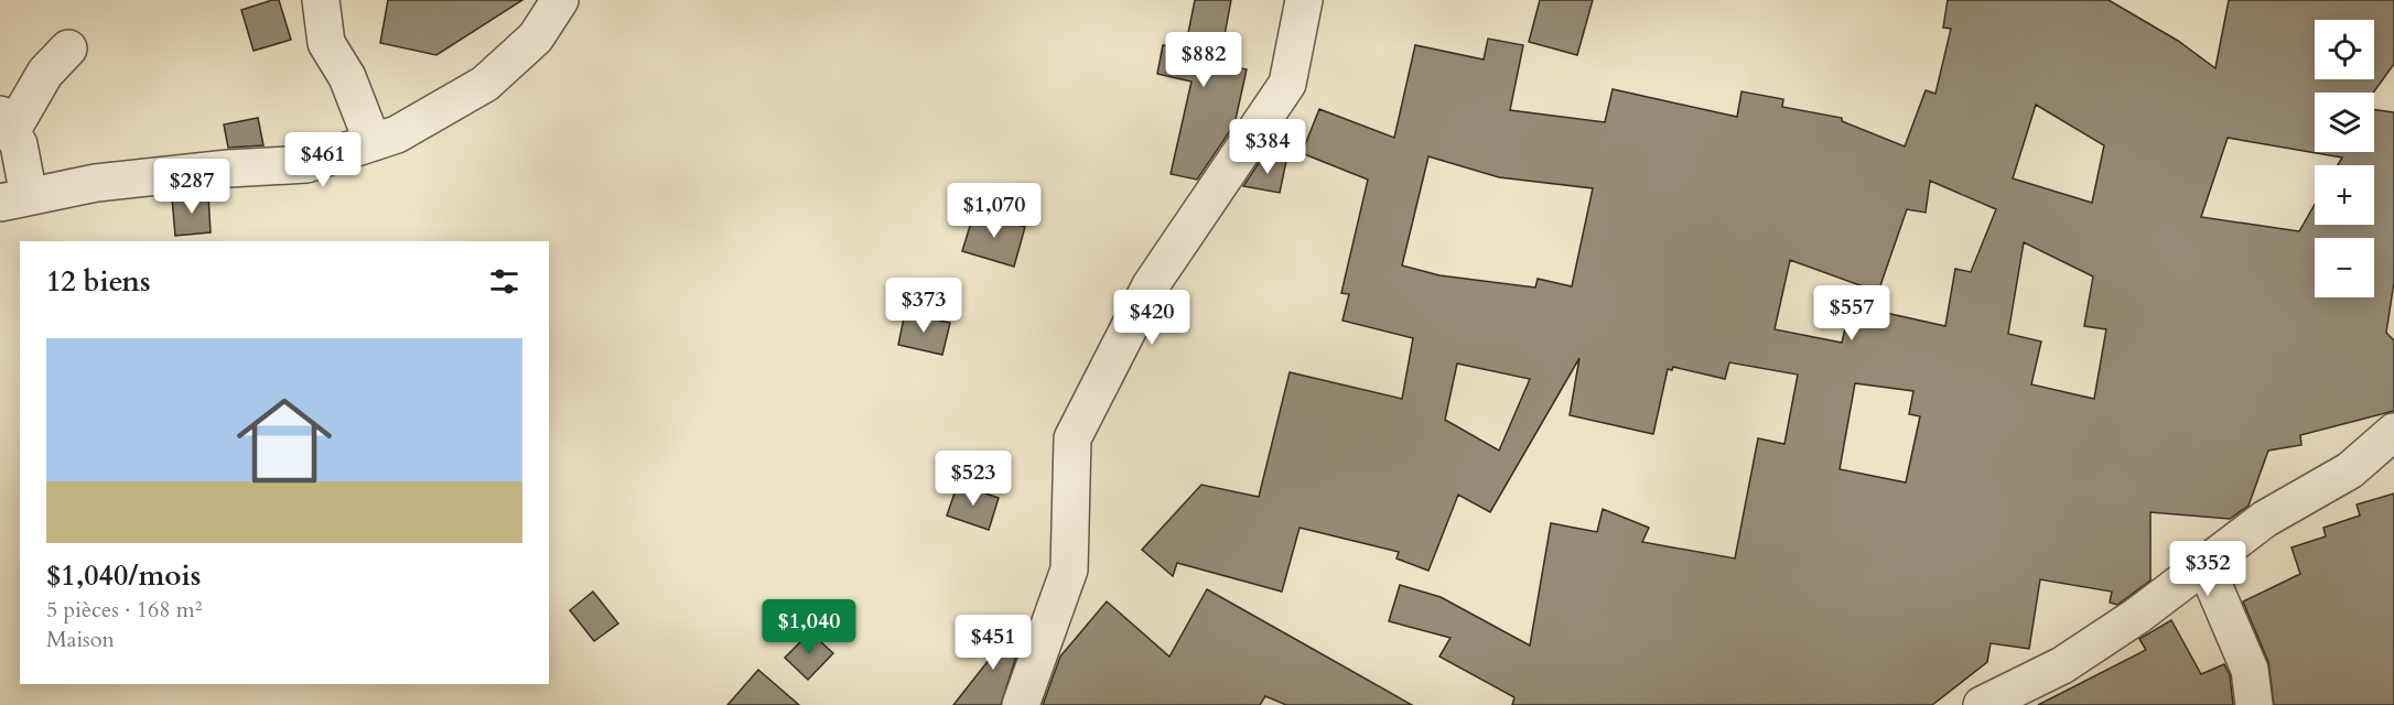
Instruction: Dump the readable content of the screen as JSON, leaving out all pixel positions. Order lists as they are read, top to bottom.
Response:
{
  "page": {
    "map_buttons": ["+", "−"],
    "price": [
      "$882",
      "$384",
      "$461",
      "$287",
      "$1,070",
      "$373",
      "$557",
      "$420",
      "$523",
      "$352",
      "$1,040",
      "$451"
    ],
    "heading": "12 biens",
    "list": [
      {
        "name": "$1,040/mois",
        "note": "5 pièces · 168 m² · Maison"
      }
    ]
  }
}
